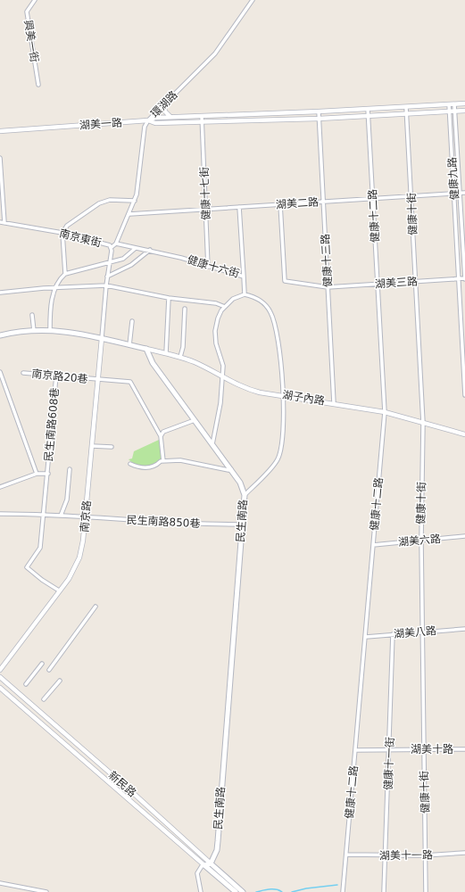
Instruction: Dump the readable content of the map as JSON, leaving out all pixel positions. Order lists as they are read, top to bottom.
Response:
{
  "streets": {
    "main road": ["民生南路", "新民路"],
    "street": [
      "興美一街",
      "環湖路",
      "湖美一路",
      "健康九路",
      "健康十七街",
      "湖美二路",
      "健康十街",
      "健康十二路",
      "南京東街",
      "健康十三路",
      "健康十六街",
      "湖美三路",
      "南京路20巷",
      "湖子內路",
      "民生南路608巷",
      "南京路",
      "民生南路850巷",
      "湖美六路",
      "湖美八路",
      "湖美十路",
      "健康十一街",
      "湖美十一路"
    ]
  },
  "crossings": [
    ["環湖路", "湖美一路"],
    ["環湖路", "湖美二路"],
    ["環湖路", "南京東街"],
    ["環湖路", "健康十六街"],
    ["湖美一路", "健康九路"],
    ["湖美一路", "健康十七街"],
    ["湖美一路", "健康十街"],
    ["湖美一路", "健康十二路"],
    ["湖美一路", "健康十三路"],
    ["健康九路", "湖美二路"],
    ["健康九路", "湖美三路"],
    ["健康十七街", "湖美二路"],
    ["健康十七街", "健康十六街"],
    ["湖美二路", "健康十街"],
    ["湖美二路", "健康十二路"],
    ["湖美二路", "健康十三路"],
    ["湖美二路", "健康十六街"],
    ["湖美二路", "湖美三路"],
    ["健康十街", "湖美三路"],
    ["健康十街", "湖子內路"],
    ["健康十街", "湖美六路"],
    ["健康十街", "湖美八路"],
    ["健康十街", "湖美十路"],
    ["健康十街", "湖美十一路"],
    ["健康十二路", "湖美三路"],
    ["健康十二路", "湖子內路"],
    ["健康十二路", "湖美六路"],
    ["健康十二路", "湖美八路"],
    ["健康十二路", "湖美十路"],
    ["健康十二路", "湖美十一路"],
    ["南京東街", "南京路"],
    ["健康十三路", "湖美三路"],
    ["健康十三路", "湖子內路"],
    ["南京路20巷", "民生南路608巷"],
    ["南京路20巷", "南京路"],
    ["湖子內路", "民生南路"],
    ["民生南路608巷", "南京路"],
    ["民生南路608巷", "民生南路850巷"],
    ["南京路", "民生南路850巷"],
    ["民生南路", "民生南路850巷"],
    ["民生南路", "新民路"],
    ["湖美八路", "健康十一街"],
    ["湖美十路", "健康十一街"],
    ["健康十一街", "湖美十一路"]
  ]
}
